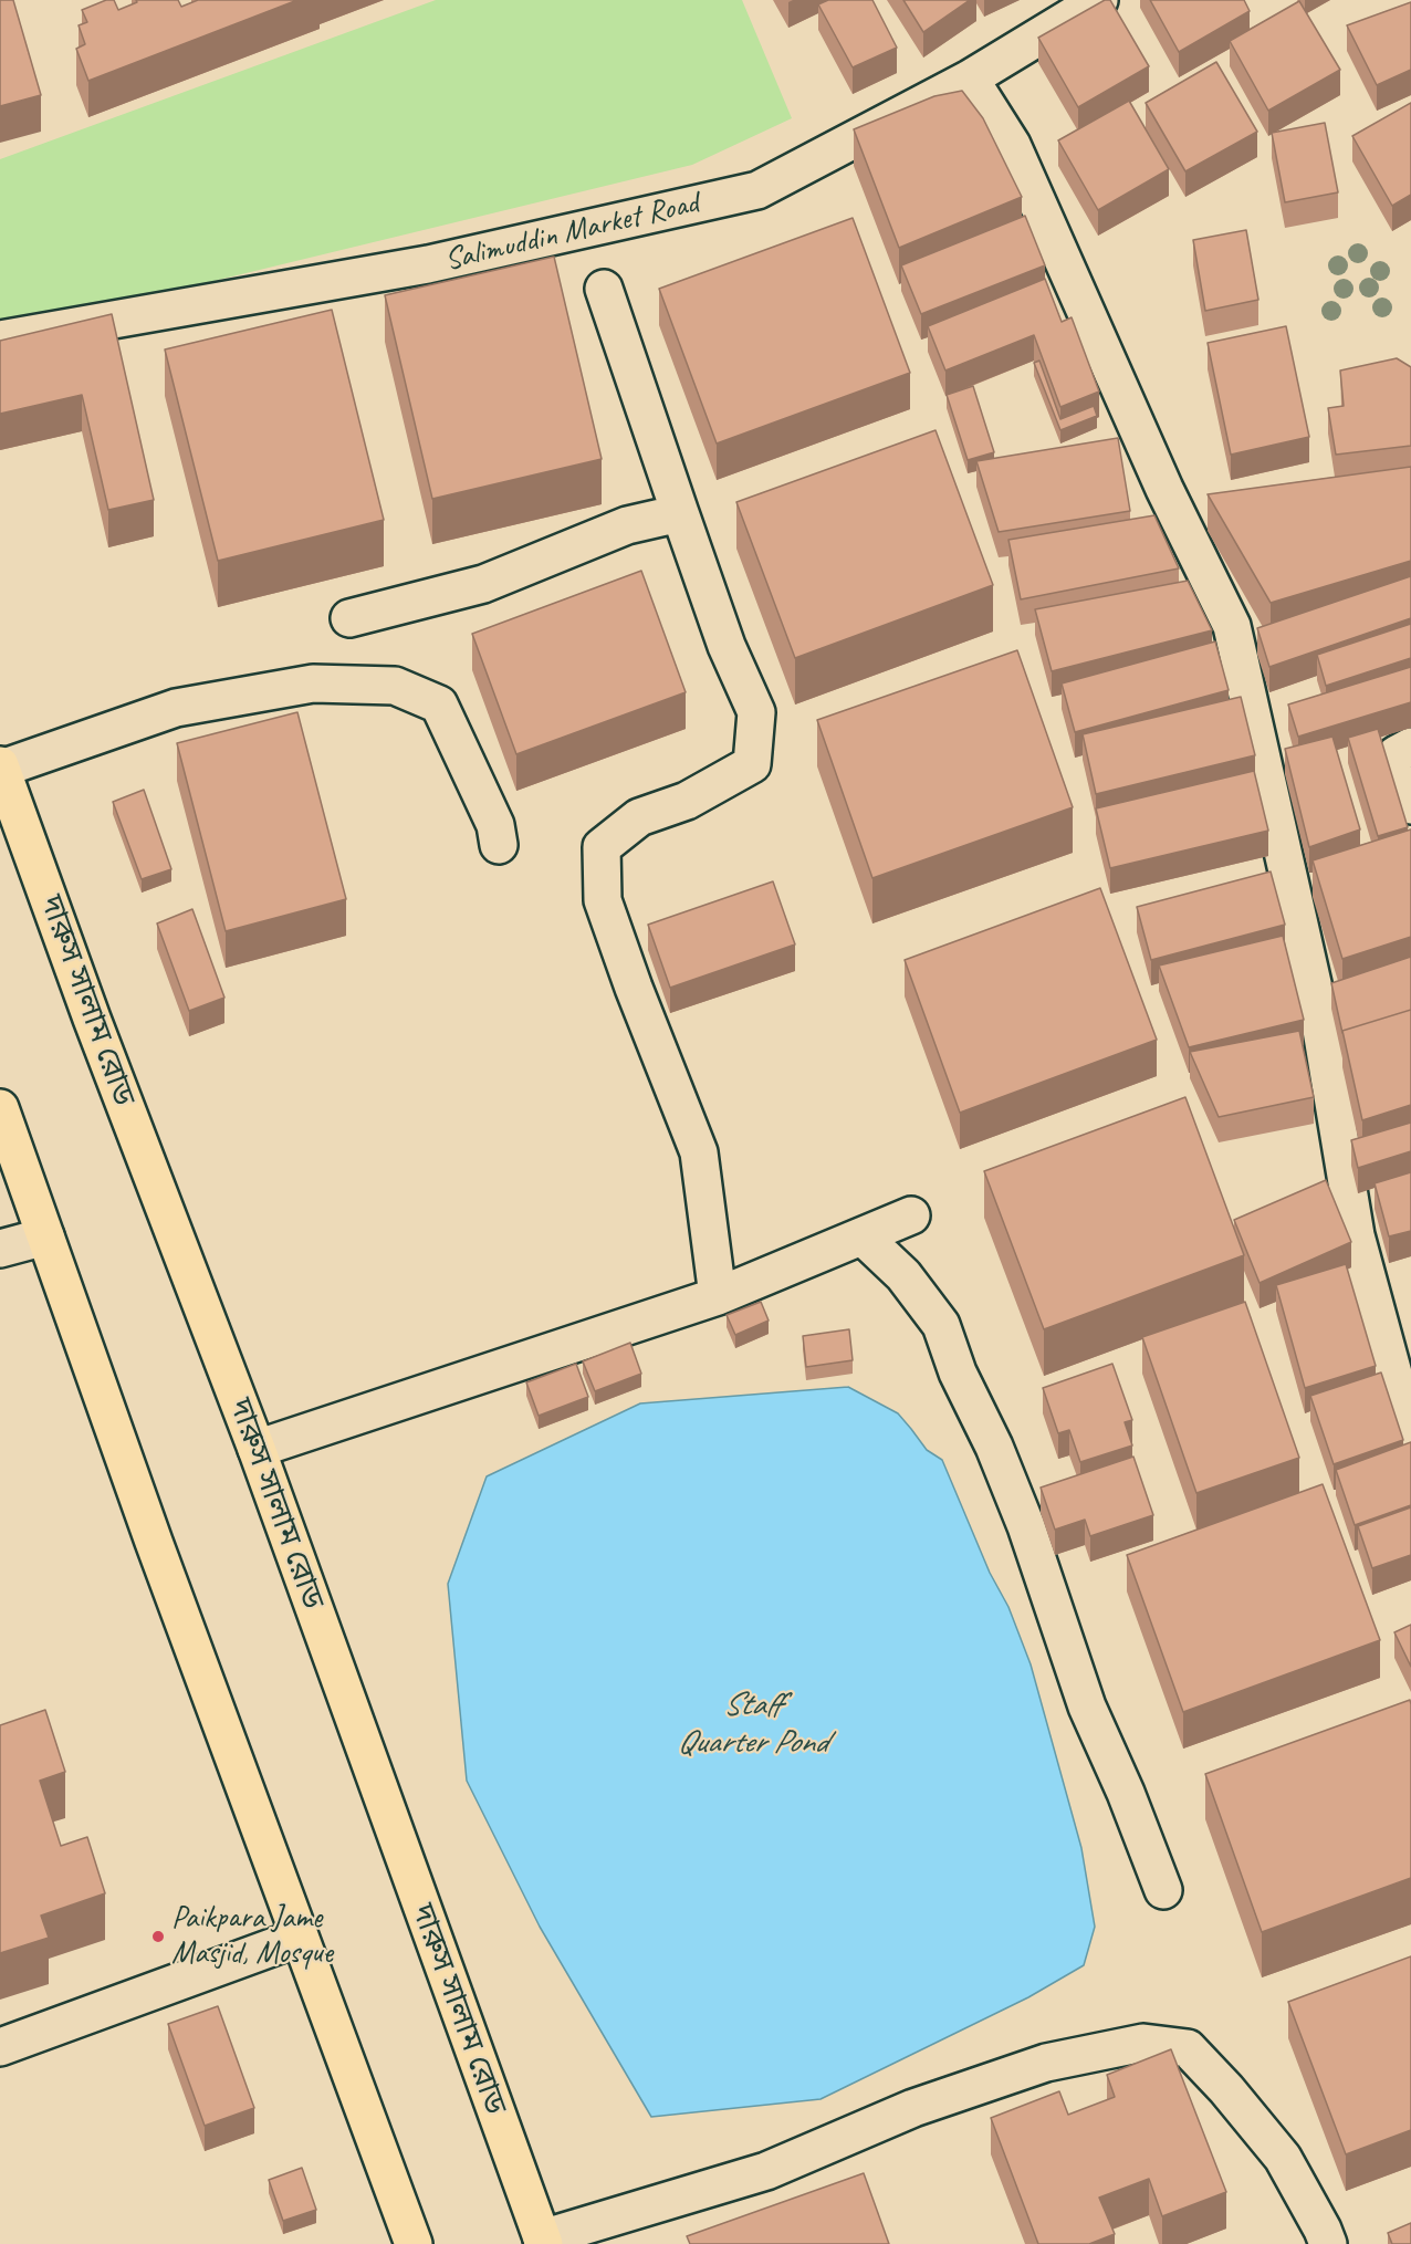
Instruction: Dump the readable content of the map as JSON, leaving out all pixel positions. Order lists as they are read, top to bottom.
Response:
{
  "streets": {
    "main road": ["দারুস সালাম রোড"],
    "street": ["Salimuddin Market Road"]
  },
  "water": ["Staff Quarter Pond"],
  "places": ["Paikpara Jame Masjid, Mosque"]
}
